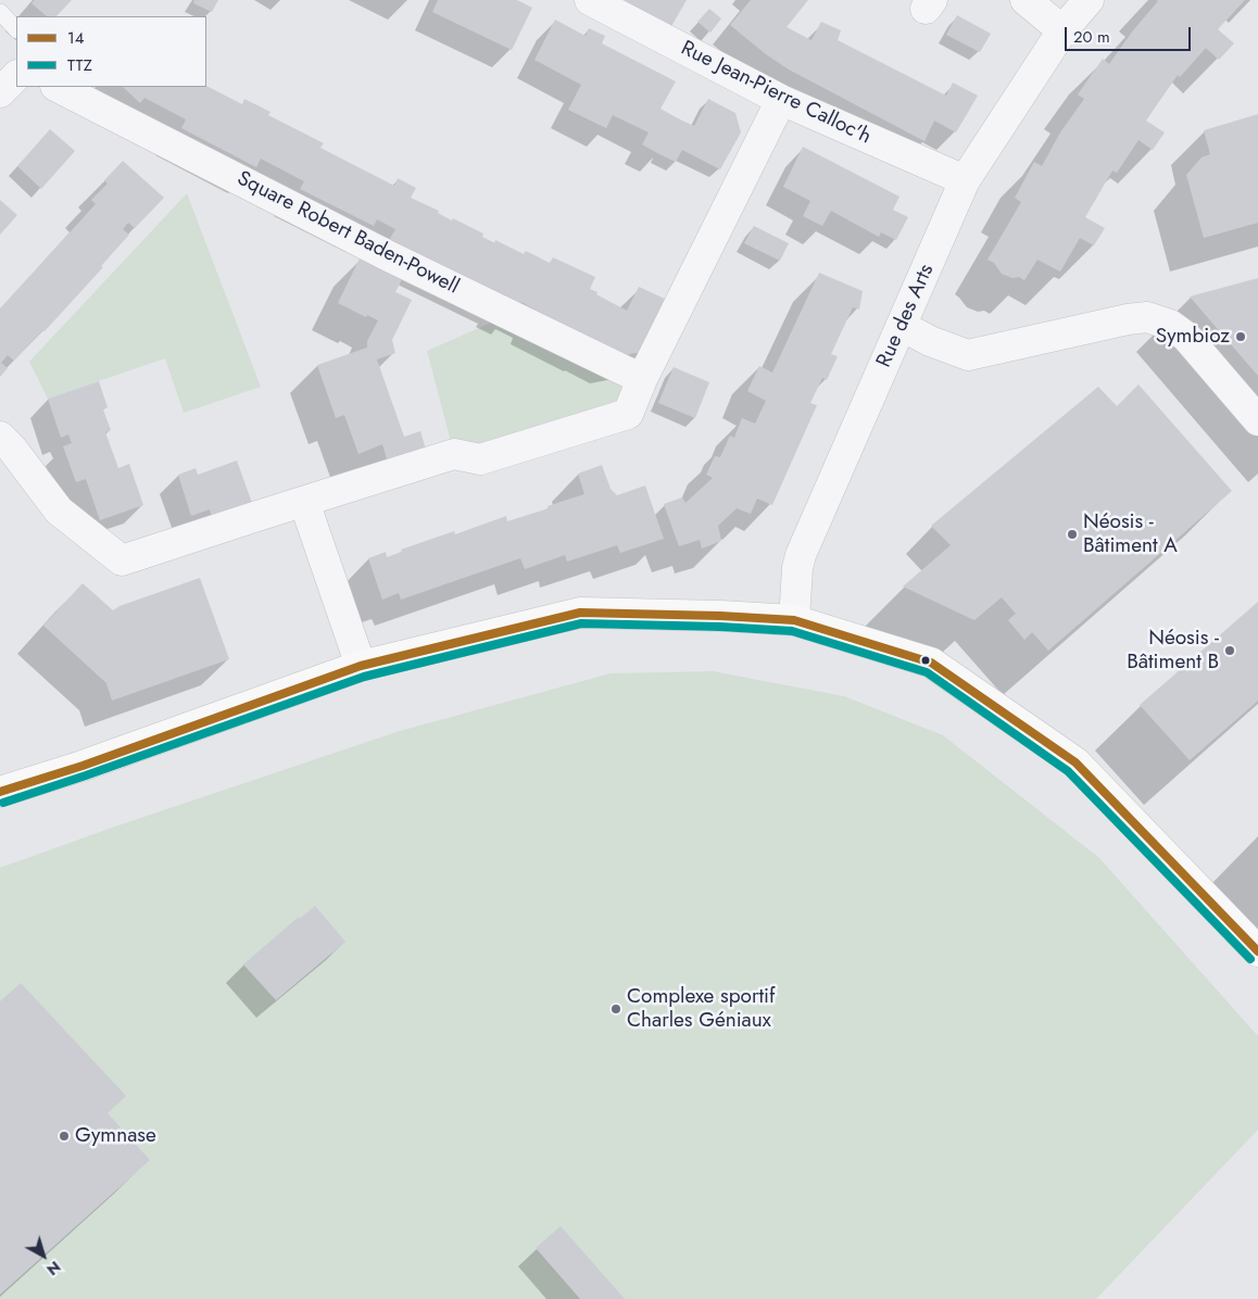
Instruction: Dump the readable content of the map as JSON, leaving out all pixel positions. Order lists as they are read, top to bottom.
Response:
{
  "streets": {
    "street": ["Rue Jean-Pierre Calloc'h", "Square Robert Baden-Powell", "Rue des Arts"]
  },
  "crossings": [
    ["Rue Jean-Pierre Calloc'h", "Rue des Arts"]
  ],
  "places": [
    "Symbioz",
    "Néosis - Bâtiment A",
    "Néosis - Bâtiment B",
    "Complexe sportif Charles Géniaux",
    "Gymnase"
  ],
  "lines": ["transit line 14", "transit line TTZ"],
  "legend": ["14", "TTZ"],
  "scale_bar": "20 m",
  "north": "bottom right"
}
